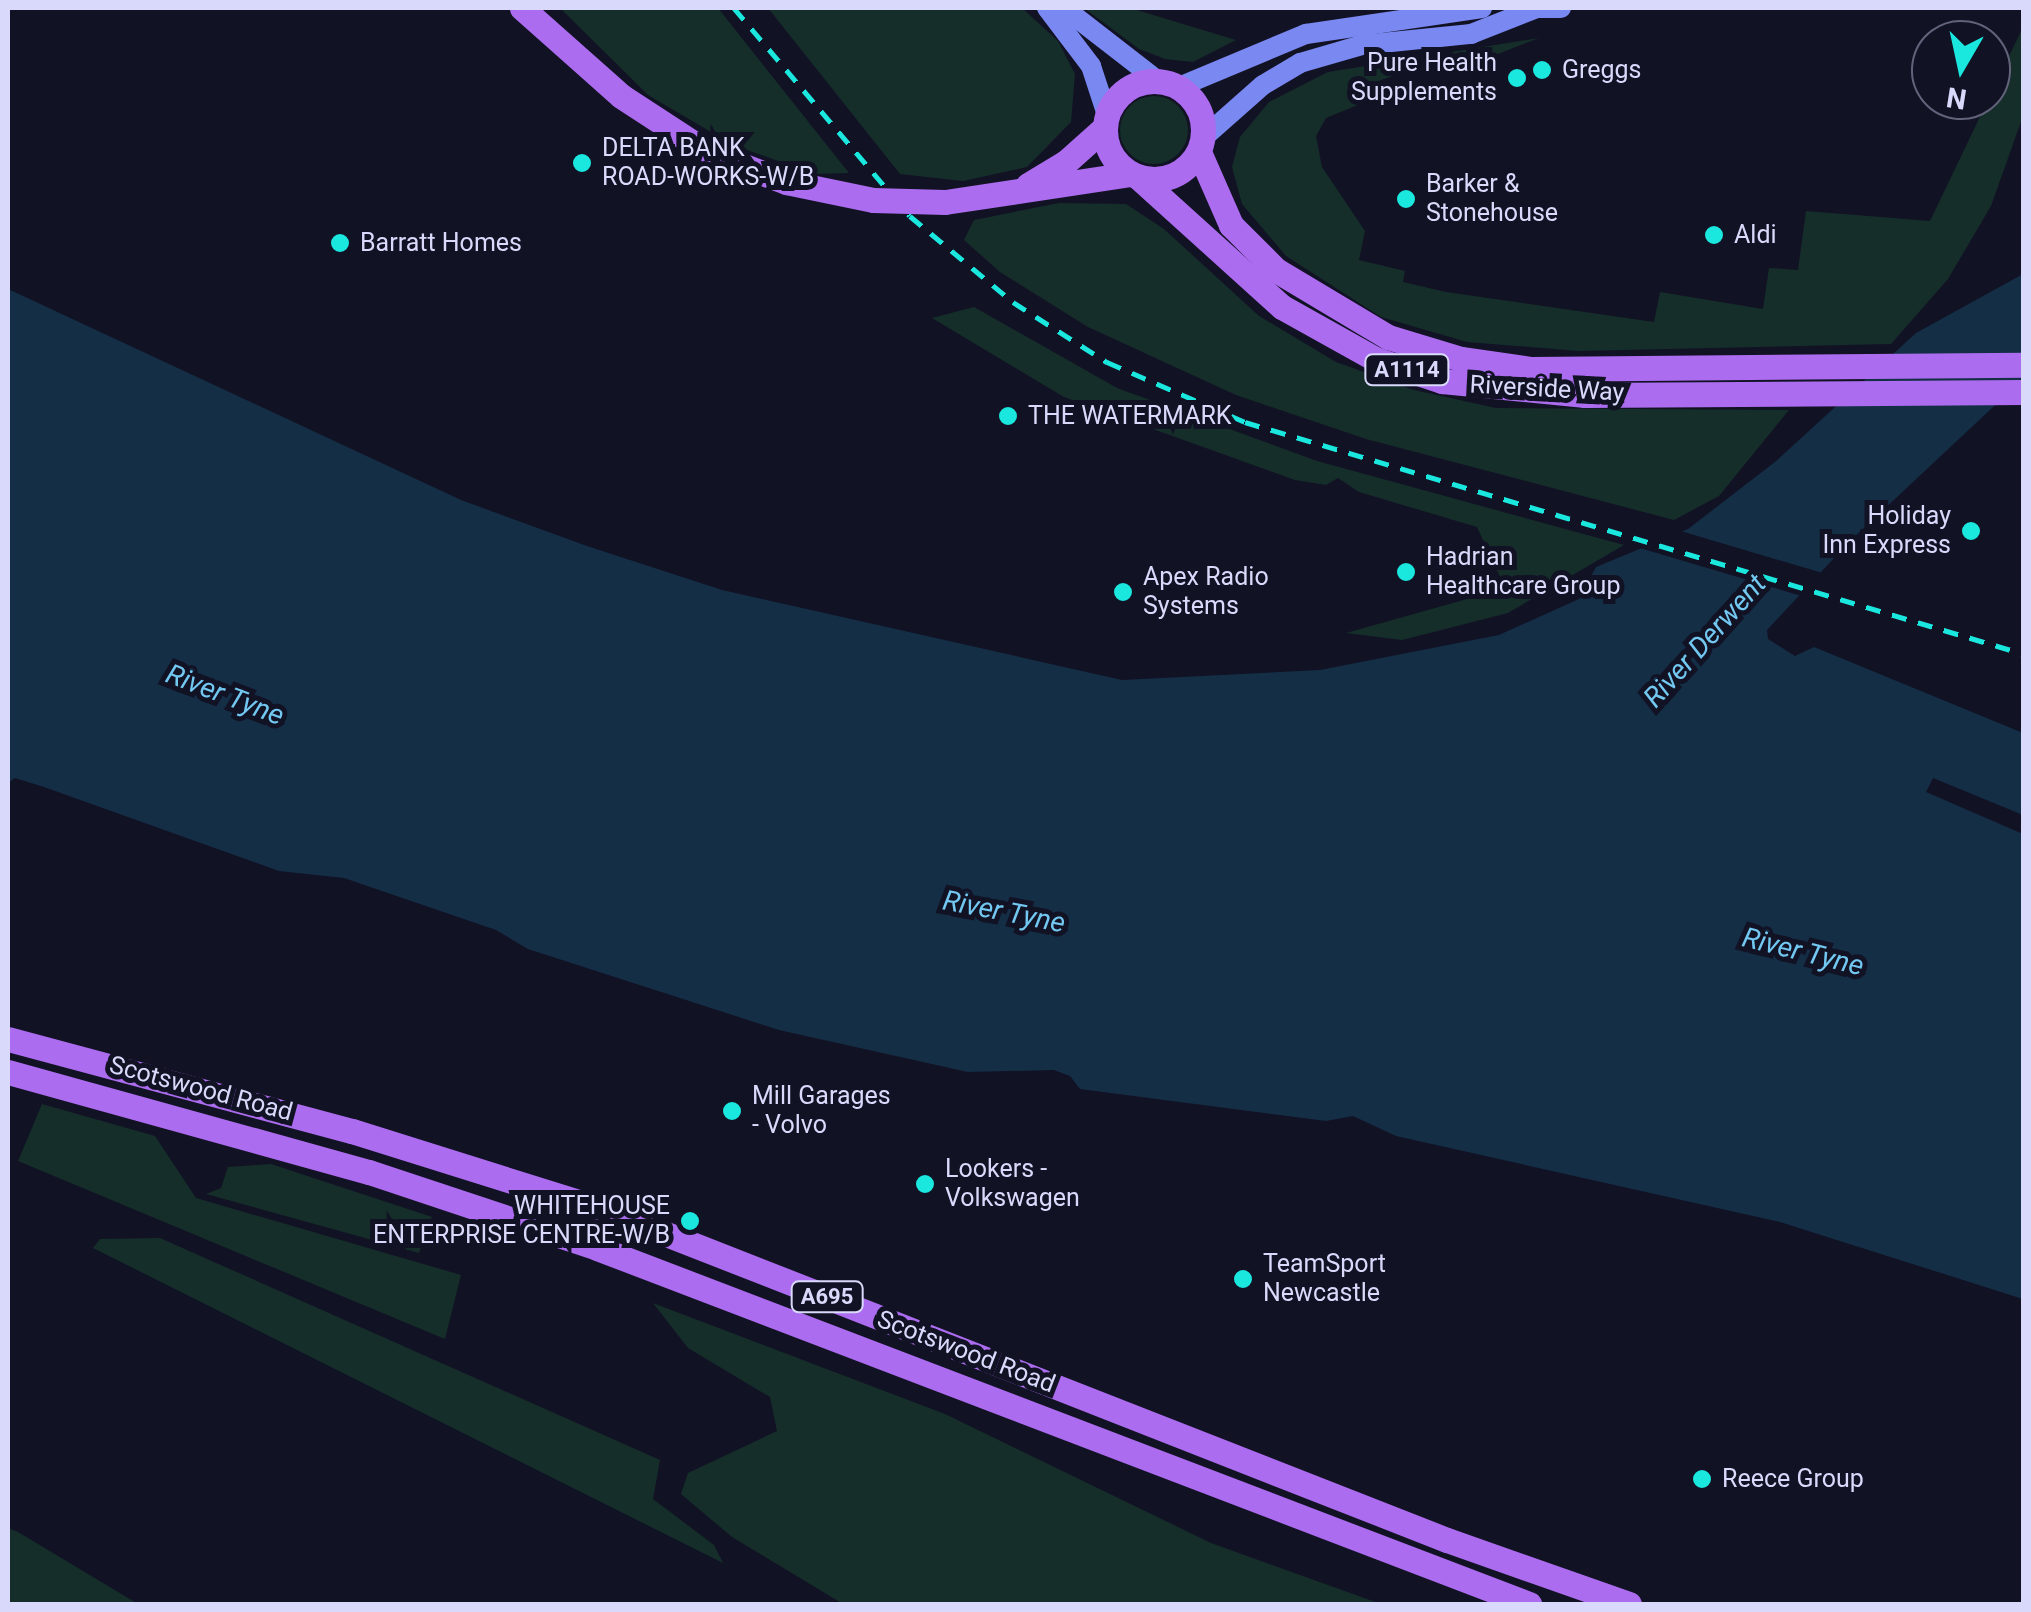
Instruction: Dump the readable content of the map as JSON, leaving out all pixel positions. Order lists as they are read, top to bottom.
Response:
{
  "streets": {
    "main road": [
      "A1114",
      "Riverside Way",
      "Scotswood Road",
      "A695"
    ]
  },
  "water": ["River Derwent", "River Tyne"],
  "places": [
    "Greggs",
    "Pure Health Supplements",
    "DELTA BANK ROAD-WORKS-W/B",
    "Barker & Stonehouse",
    "Aldi",
    "Barratt Homes",
    "THE WATERMARK",
    "Holiday Inn Express",
    "Hadrian Healthcare Group",
    "Apex Radio Systems",
    "Mill Garages - Volvo",
    "Lookers - Volkswagen",
    "WHITEHOUSE ENTERPRISE CENTRE-W/B",
    "TeamSport Newcastle",
    "Reece Group"
  ],
  "north": "bottom"
}
